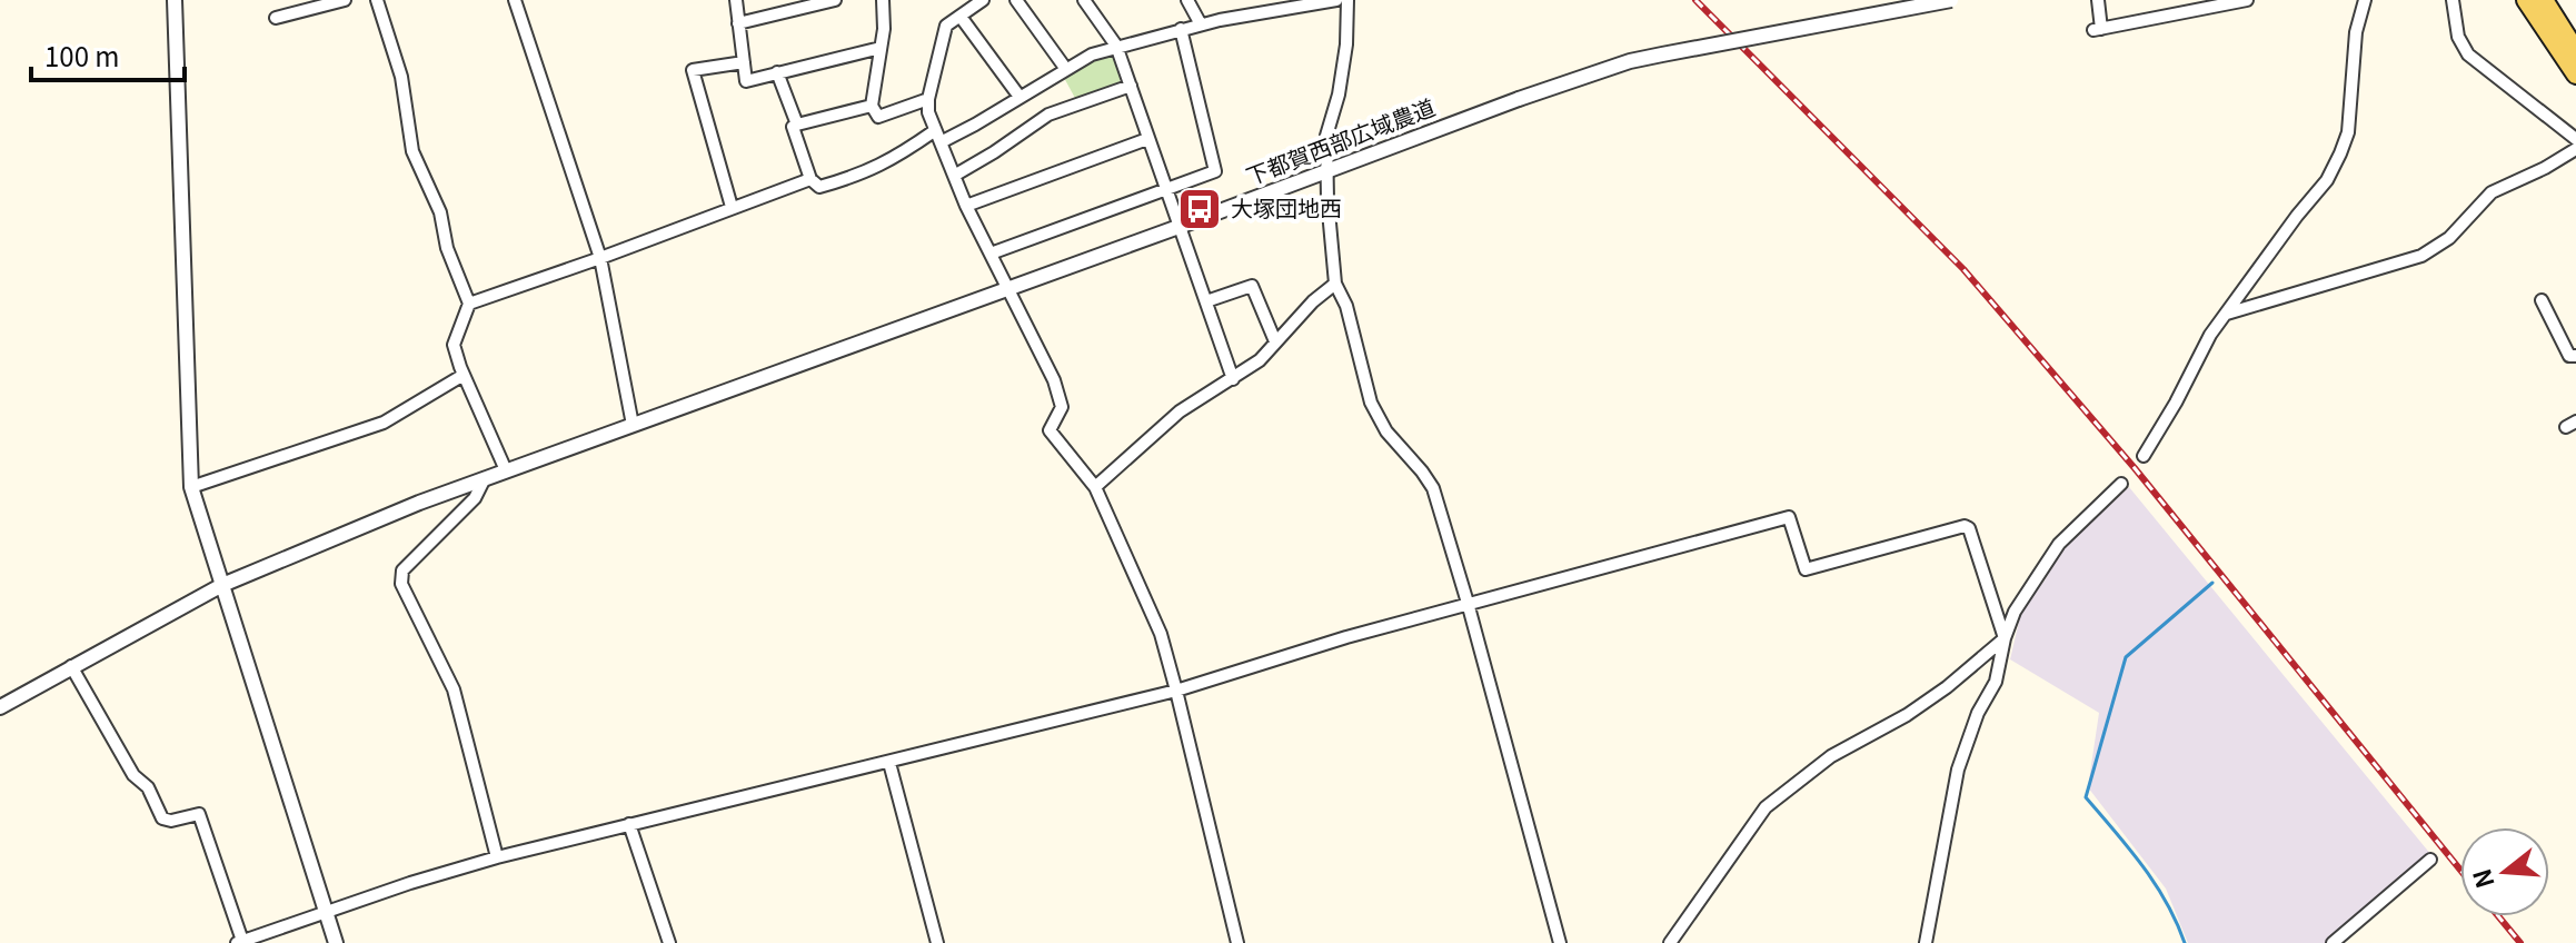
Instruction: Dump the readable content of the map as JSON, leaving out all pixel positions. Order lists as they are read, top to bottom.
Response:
{
  "streets": {
    "street": ["下都賀西部広域農道"]
  },
  "places": {
    "bus stop": ["大塚団地西"]
  },
  "scale_bar": "100 m",
  "north": "left"
}
